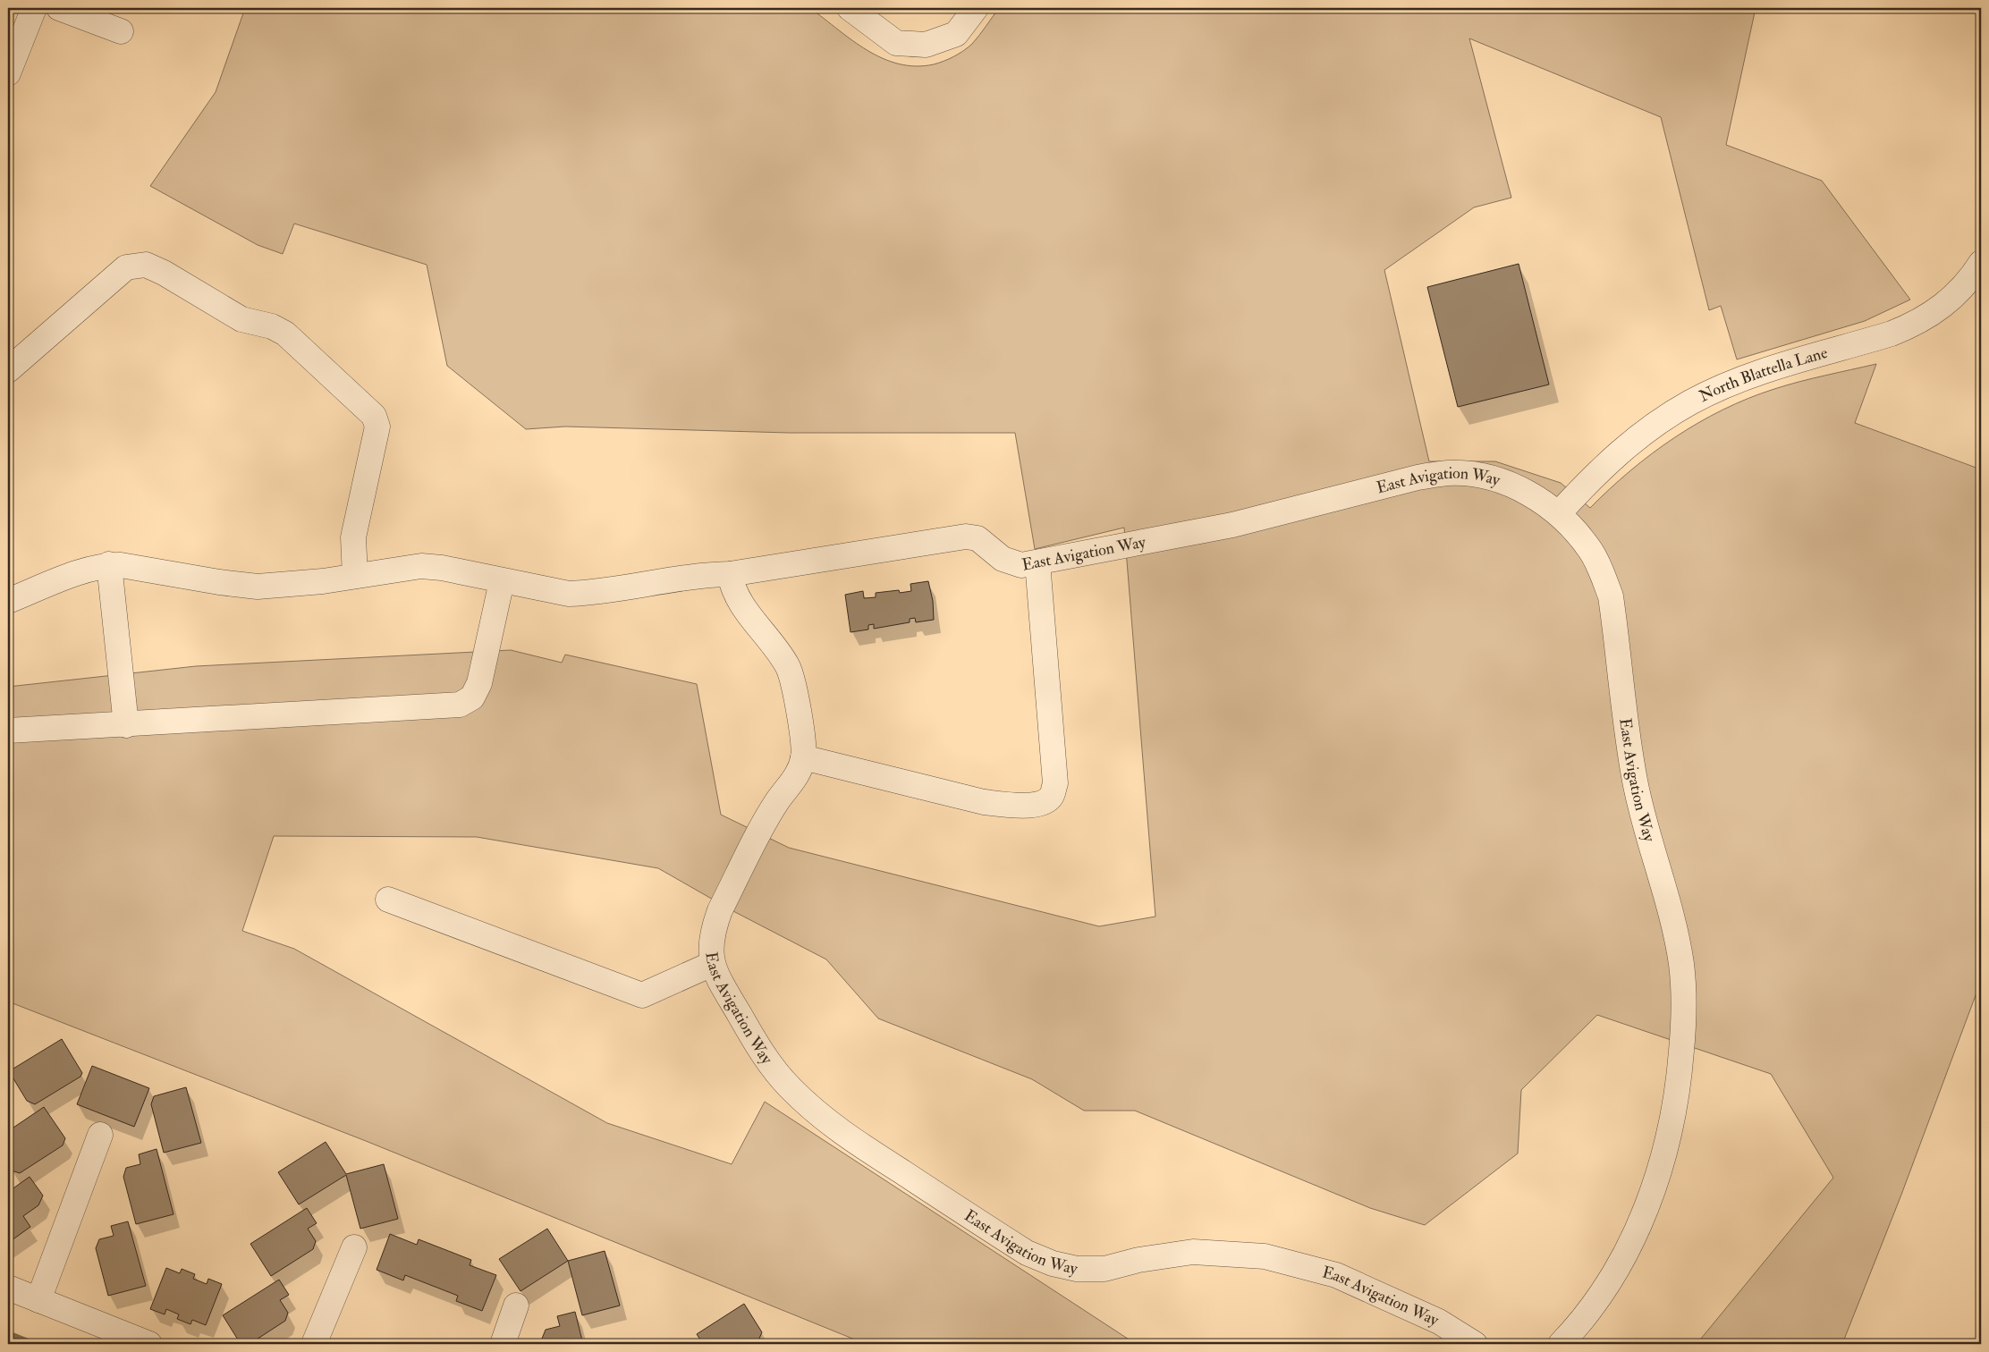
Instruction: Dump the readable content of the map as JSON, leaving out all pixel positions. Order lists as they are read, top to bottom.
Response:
{
  "streets": {
    "street": ["North Blattella Lane", "East Avigation Way"]
  },
  "crossings": [
    ["North Blattella Lane", "East Avigation Way"]
  ]
}
